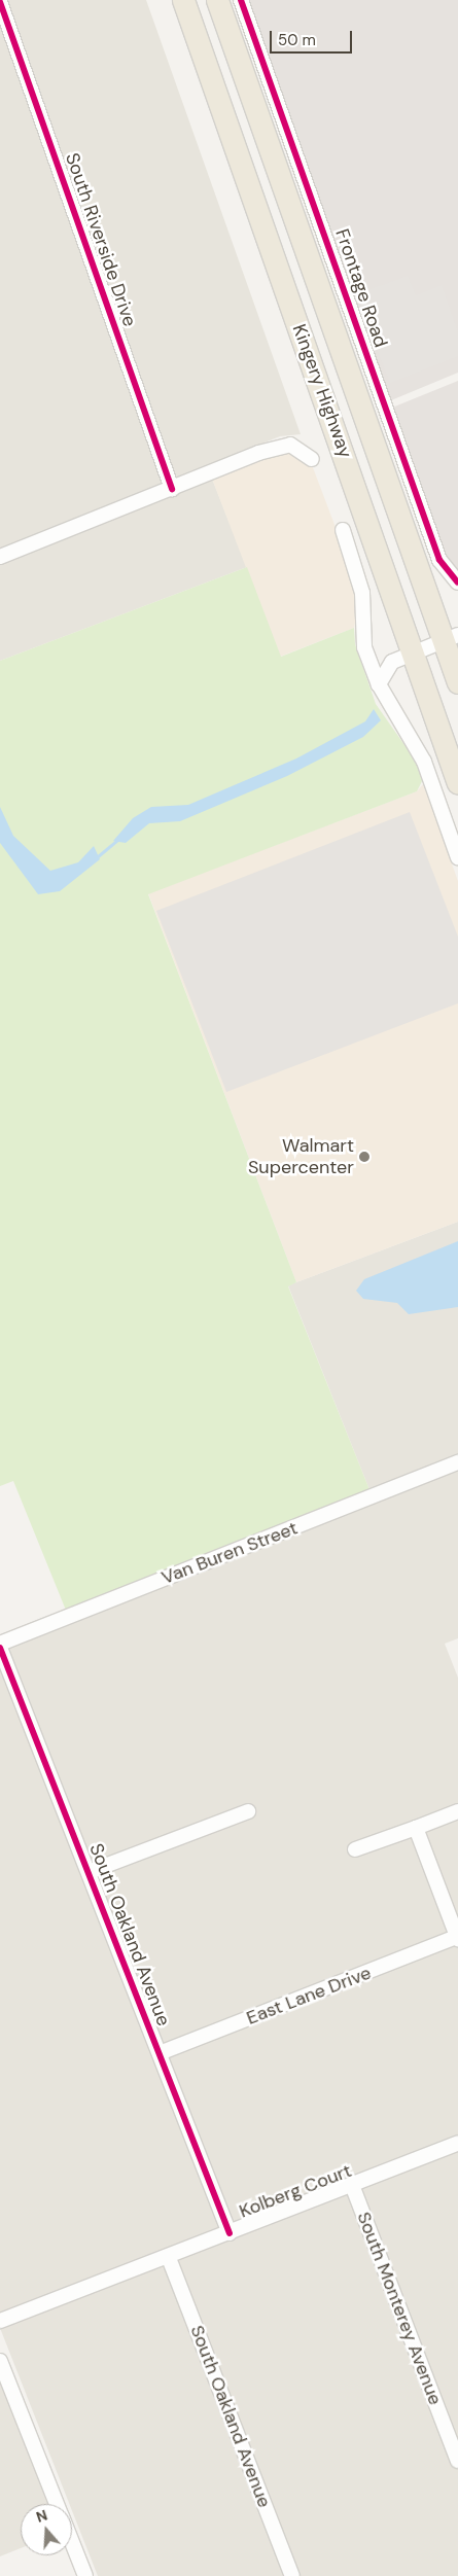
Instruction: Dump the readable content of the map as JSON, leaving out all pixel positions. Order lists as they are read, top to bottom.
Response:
{
  "streets": {
    "highway": ["Kingery Highway"],
    "street": [
      "South Riverside Drive",
      "Frontage Road",
      "Van Buren Street",
      "South Oakland Avenue",
      "East Lane Drive",
      "Kolberg Court",
      "South Monterey Avenue"
    ]
  },
  "crossings": [
    ["South Oakland Avenue", "East Lane Drive"],
    ["South Oakland Avenue", "Kolberg Court"],
    ["Kolberg Court", "South Monterey Avenue"]
  ],
  "places": ["Walmart Supercenter"],
  "scale_bar": "50 m",
  "north": "top"
}
